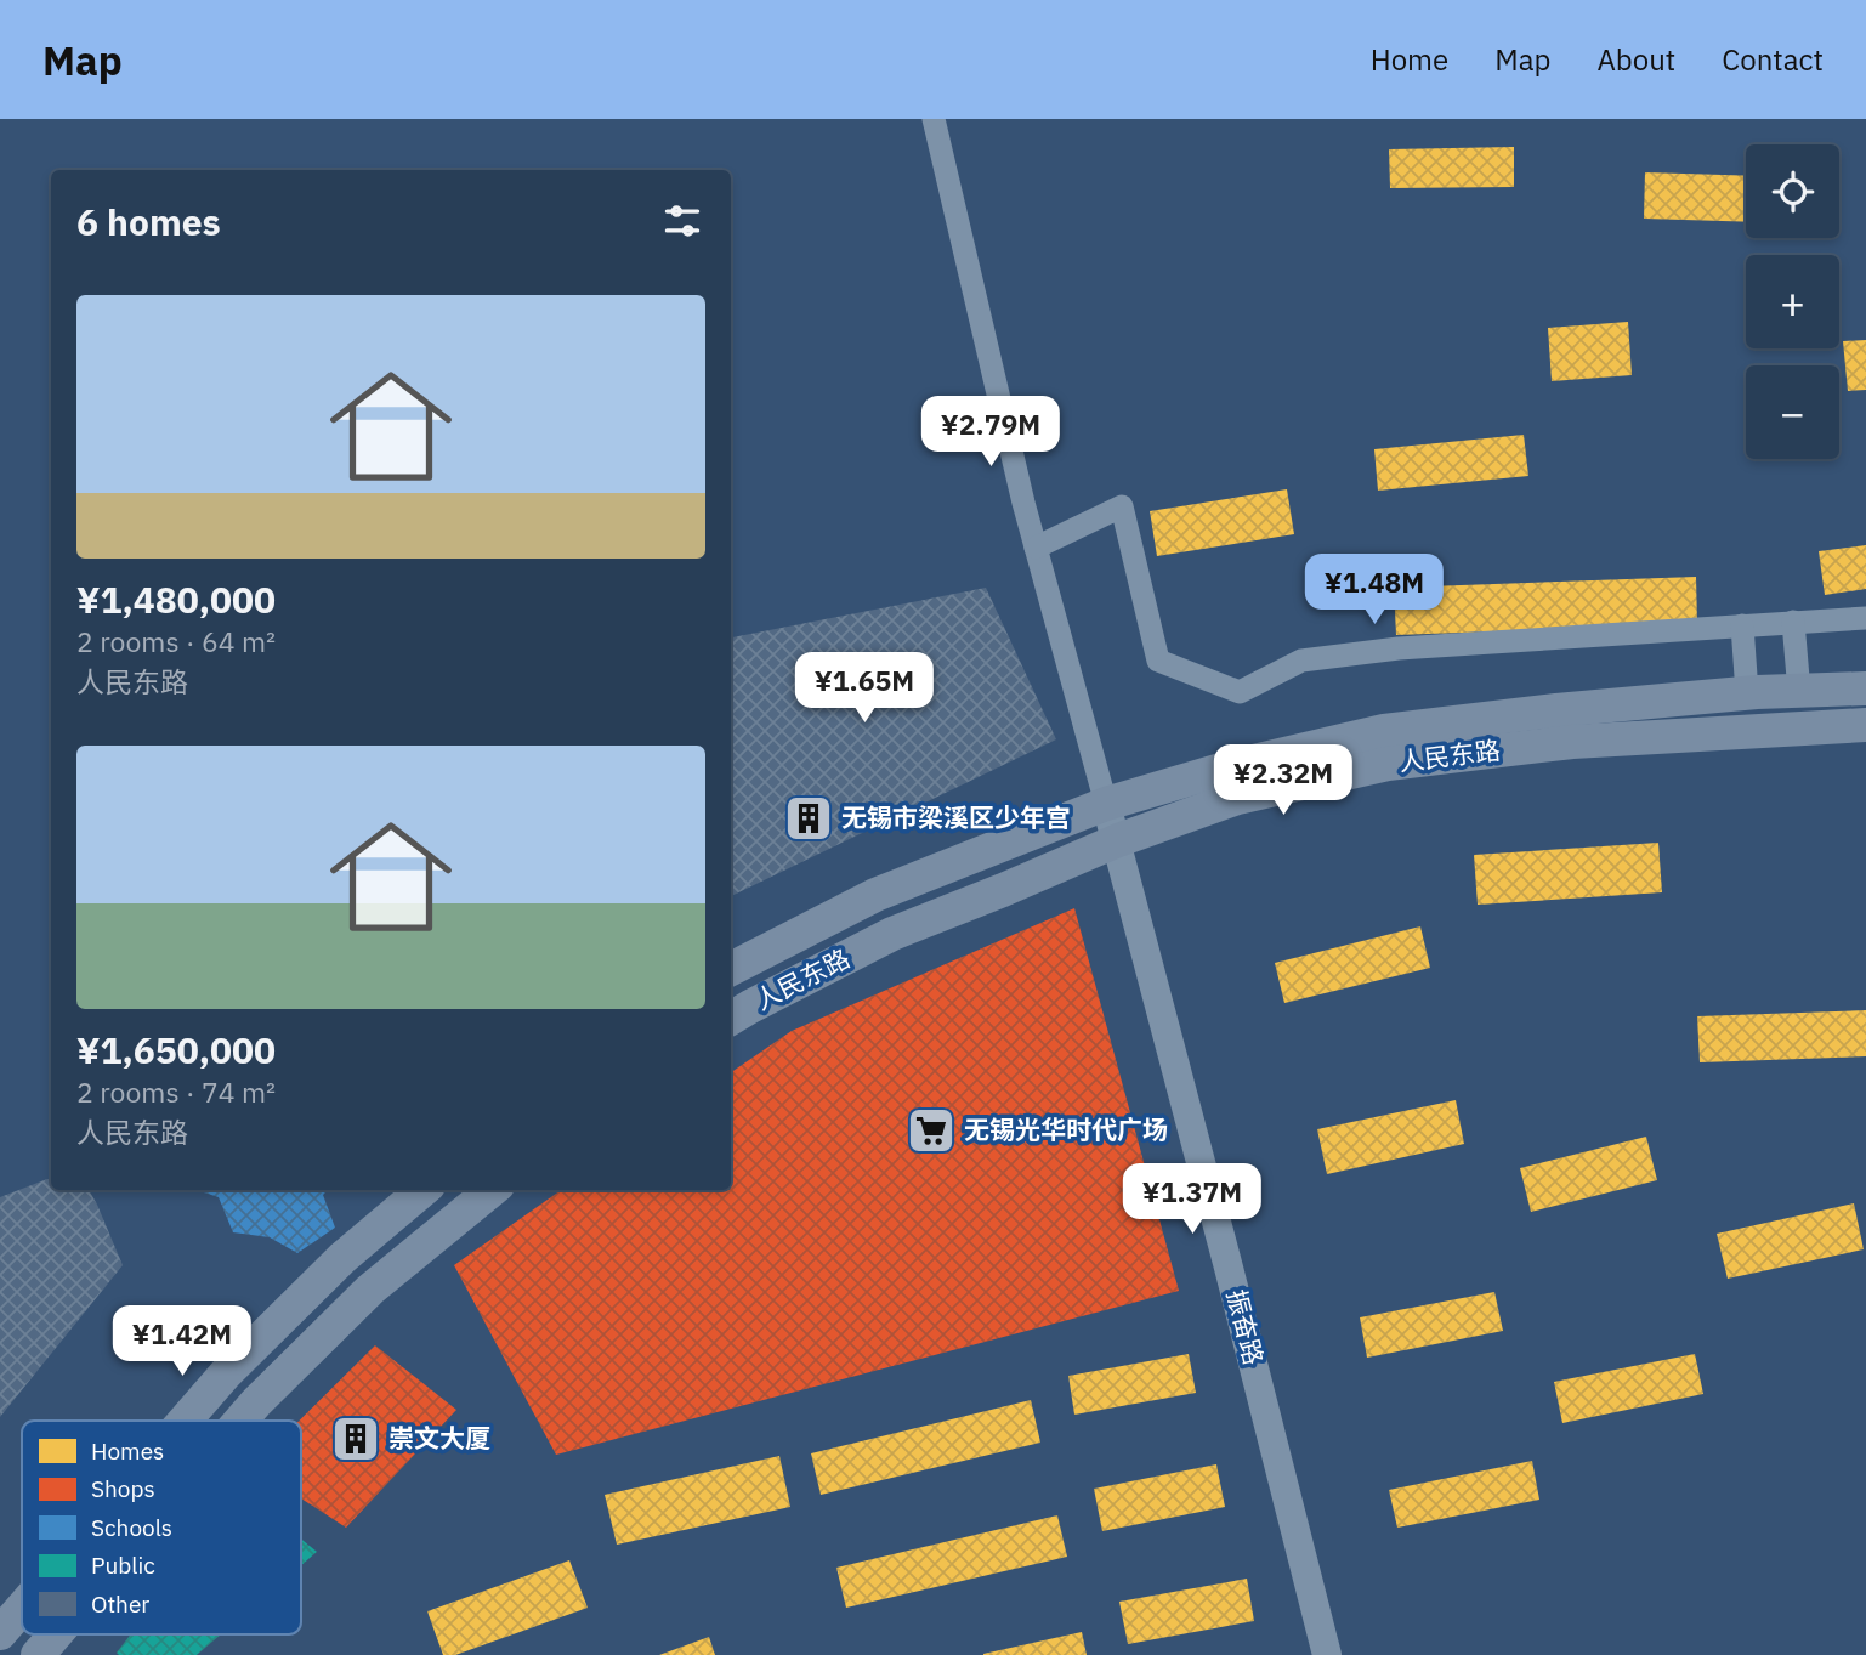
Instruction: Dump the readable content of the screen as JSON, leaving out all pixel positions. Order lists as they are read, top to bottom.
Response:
{
  "streets": {
    "main road": ["人民东路"],
    "street": ["振奋路"]
  },
  "crossings": [
    ["人民东路", "振奋路"]
  ],
  "places": {
    "building": ["无锡市梁溪区少年宫", "崇文大厦"],
    "supermarket": ["无锡光华时代广场"]
  },
  "legend": [
    "Homes",
    "Shops",
    "Schools",
    "Public",
    "Other"
  ],
  "page": {
    "header": "Map",
    "nav": [
      "Home",
      "Map",
      "About",
      "Contact"
    ],
    "map_buttons": ["+", "−"],
    "heading": "6 homes",
    "list": [
      {
        "name": "¥1,480,000",
        "note": "2 rooms · 64 m² · 人民东路"
      },
      {
        "name": "¥1,650,000",
        "note": "2 rooms · 74 m² · 人民东路"
      }
    ],
    "price": [
      "¥2.79M",
      "¥1.48M",
      "¥1.65M",
      "¥2.32M",
      "¥1.37M",
      "¥1.42M"
    ]
  }
}
